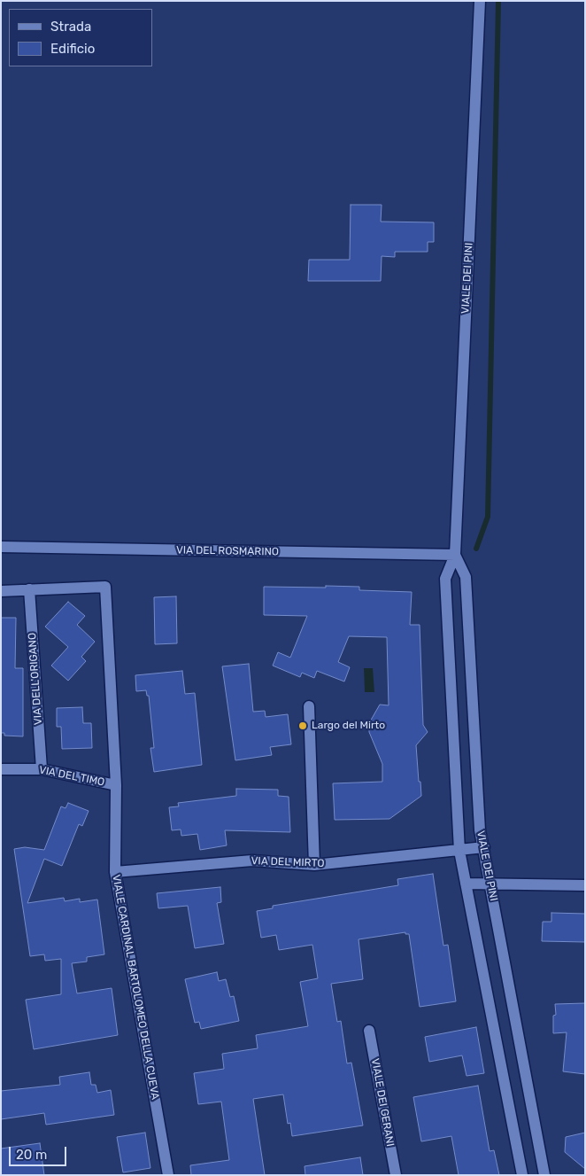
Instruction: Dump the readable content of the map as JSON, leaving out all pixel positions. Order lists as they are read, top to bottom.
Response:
{
  "streets": {
    "street": [
      "VIALE DEI PINI",
      "VIA DEL ROSMARINO",
      "VIA DELL'ORIGANO",
      "VIA DEL TIMO",
      "VIA DEL MIRTO",
      "VIALE CARDINAL BARTOLOMEO DELLA CUEVA",
      "VIALE DEI GERANI"
    ]
  },
  "crossings": [
    ["VIALE DEI PINI", "VIA DEL ROSMARINO"],
    ["VIALE DEI PINI", "VIA DEL MIRTO"],
    ["VIA DELL'ORIGANO", "VIA DEL TIMO"],
    ["VIA DELL'ORIGANO", "VIALE CARDINAL BARTOLOMEO DELLA CUEVA"],
    ["VIA DEL TIMO", "VIALE CARDINAL BARTOLOMEO DELLA CUEVA"],
    ["VIA DEL MIRTO", "VIALE CARDINAL BARTOLOMEO DELLA CUEVA"]
  ],
  "places": ["Largo del Mirto"],
  "legend": ["Strada", "Edificio"],
  "scale_bar": "20 m"
}
